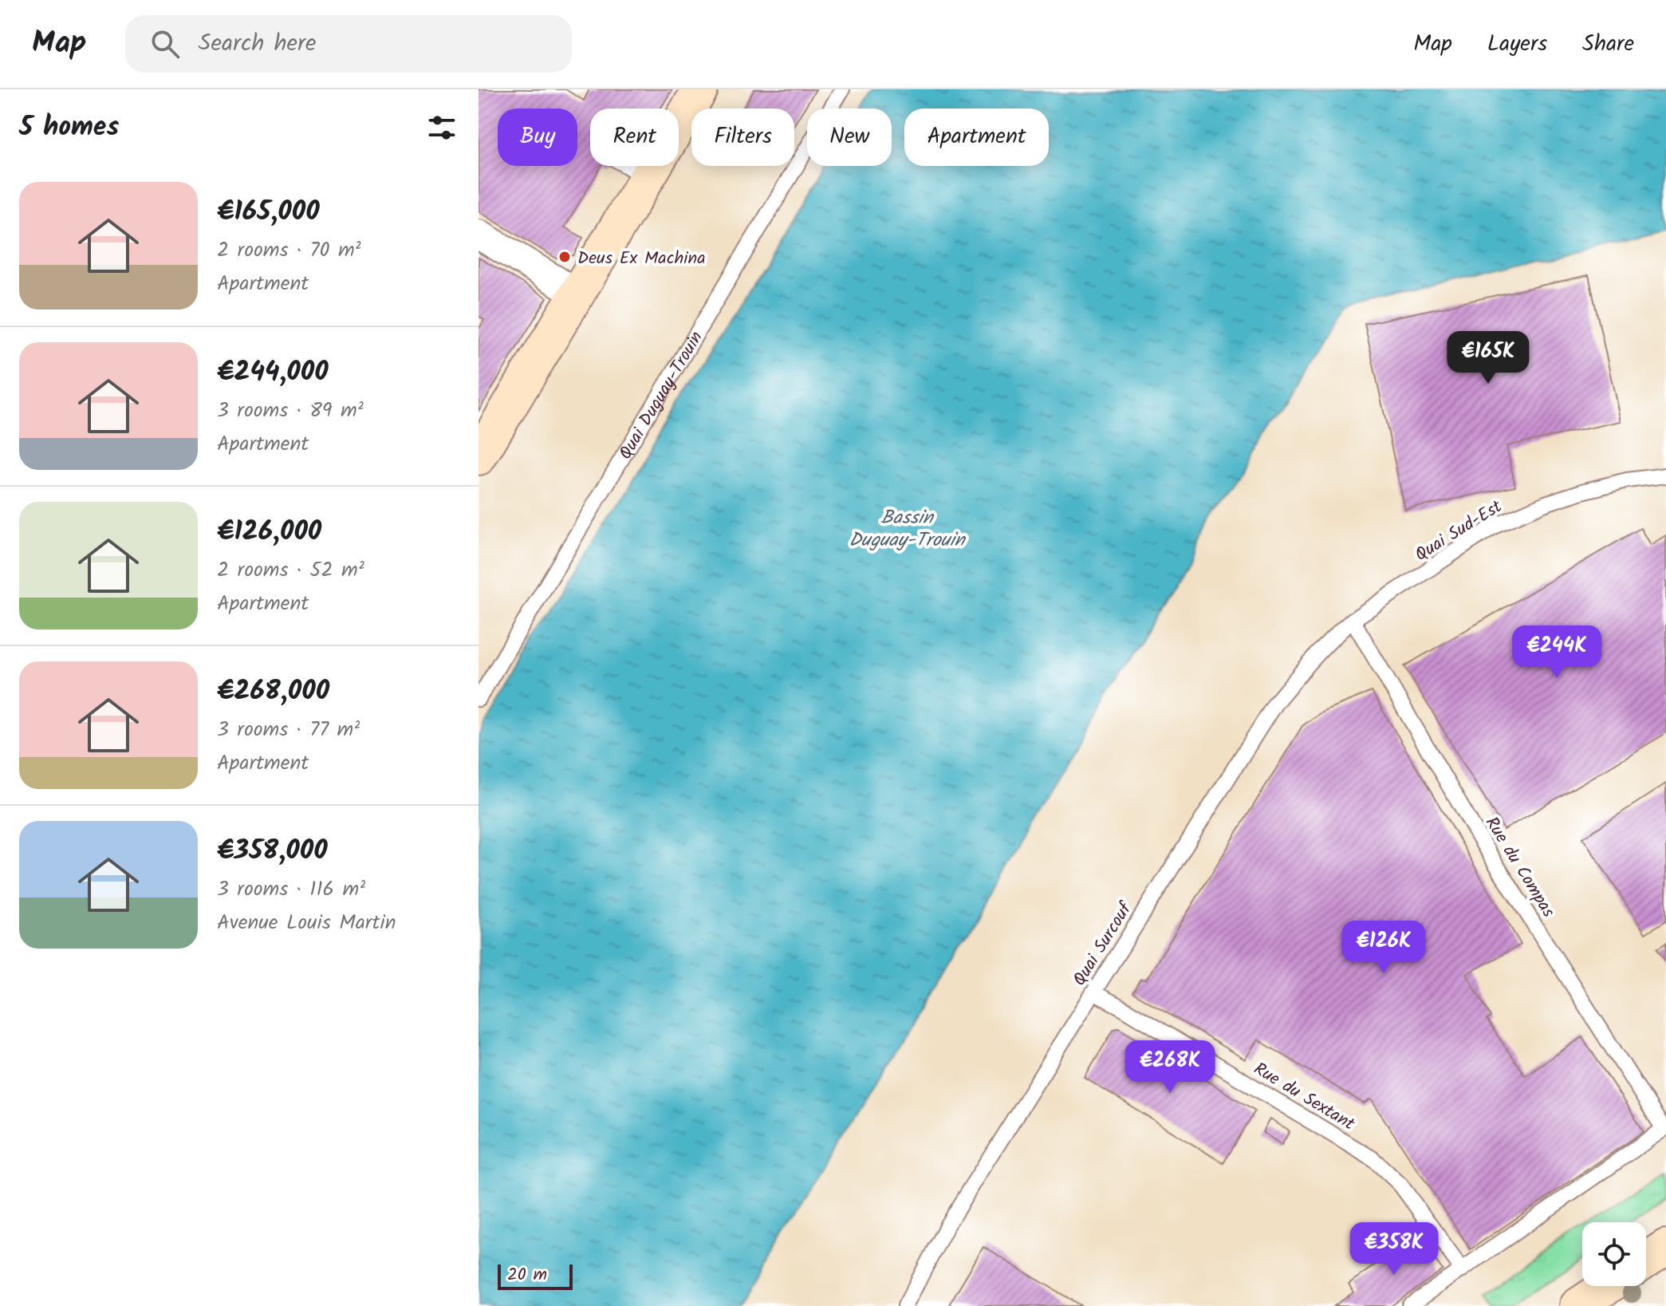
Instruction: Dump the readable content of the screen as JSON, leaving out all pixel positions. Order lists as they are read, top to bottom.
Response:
{
  "streets": {
    "lane": [
      "Quai Duguay-Trouin",
      "Quai Sud-Est",
      "Rue du Compas",
      "Quai Surcouf",
      "Rue du Sextant"
    ]
  },
  "crossings": [
    ["Quai Sud-Est", "Rue du Compas"],
    ["Quai Sud-Est", "Quai Surcouf"],
    ["Rue du Compas", "Quai Surcouf"],
    ["Quai Surcouf", "Rue du Sextant"]
  ],
  "water": ["Bassin Duguay-Trouin"],
  "places": ["Deus Ex Machina"],
  "scale_bar": "20 m",
  "page": {
    "header": "Map",
    "search": "Search here",
    "nav": ["Map", "Layers", "Share"],
    "heading": "5 homes",
    "chip": [
      "Buy",
      "Rent",
      "Filters",
      "New",
      "Apartment"
    ],
    "list": [
      {
        "name": "€165,000",
        "note": "2 rooms · 70 m² · Apartment"
      },
      {
        "name": "€244,000",
        "note": "3 rooms · 89 m² · Apartment"
      },
      {
        "name": "€126,000",
        "note": "2 rooms · 52 m² · Apartment"
      },
      {
        "name": "€268,000",
        "note": "3 rooms · 77 m² · Apartment"
      },
      {
        "name": "€358,000",
        "note": "3 rooms · 116 m² · Avenue Louis Martin"
      }
    ],
    "price": [
      "€165K",
      "€244K",
      "€126K",
      "€268K",
      "€358K"
    ],
    "scale": "20 m"
  }
}
